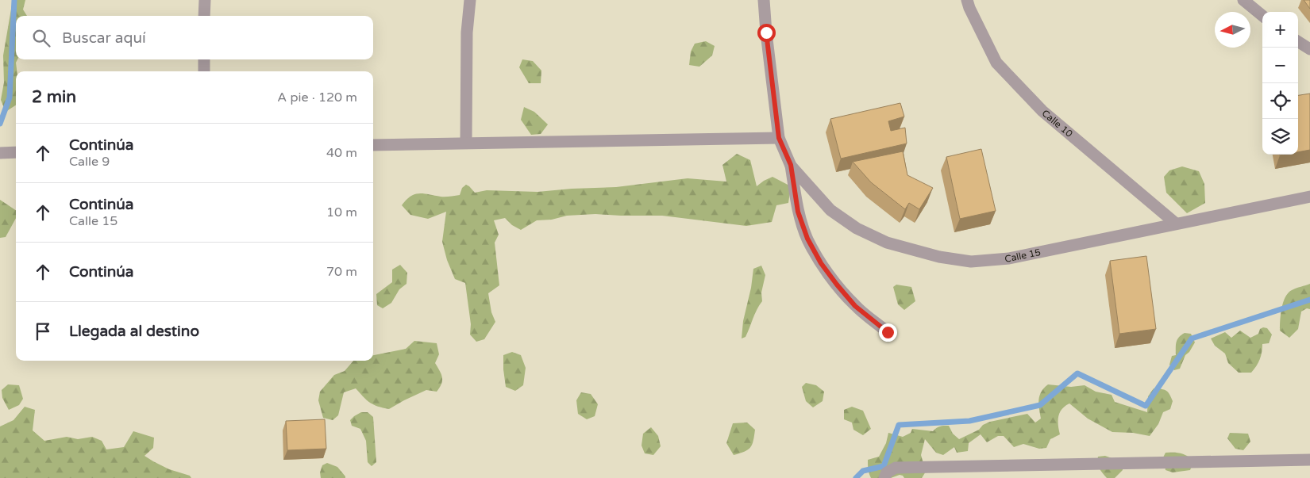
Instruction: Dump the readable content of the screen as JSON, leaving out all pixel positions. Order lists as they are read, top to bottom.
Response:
{
  "streets": {
    "street": ["Calle 10", "Calle 15"]
  },
  "crossings": [
    ["Calle 10", "Calle 15"]
  ],
  "north": "left",
  "page": {
    "map_buttons": ["+", "−"],
    "search": "Buscar aquí",
    "heading": ["2 min", "A pie · 120 m"],
    "list": [
      ["Continúa", "Calle 9", "40 m"],
      ["Continúa", "Calle 15", "10 m"],
      ["Continúa", "70 m"],
      "Llegada al destino"
    ]
  }
}
